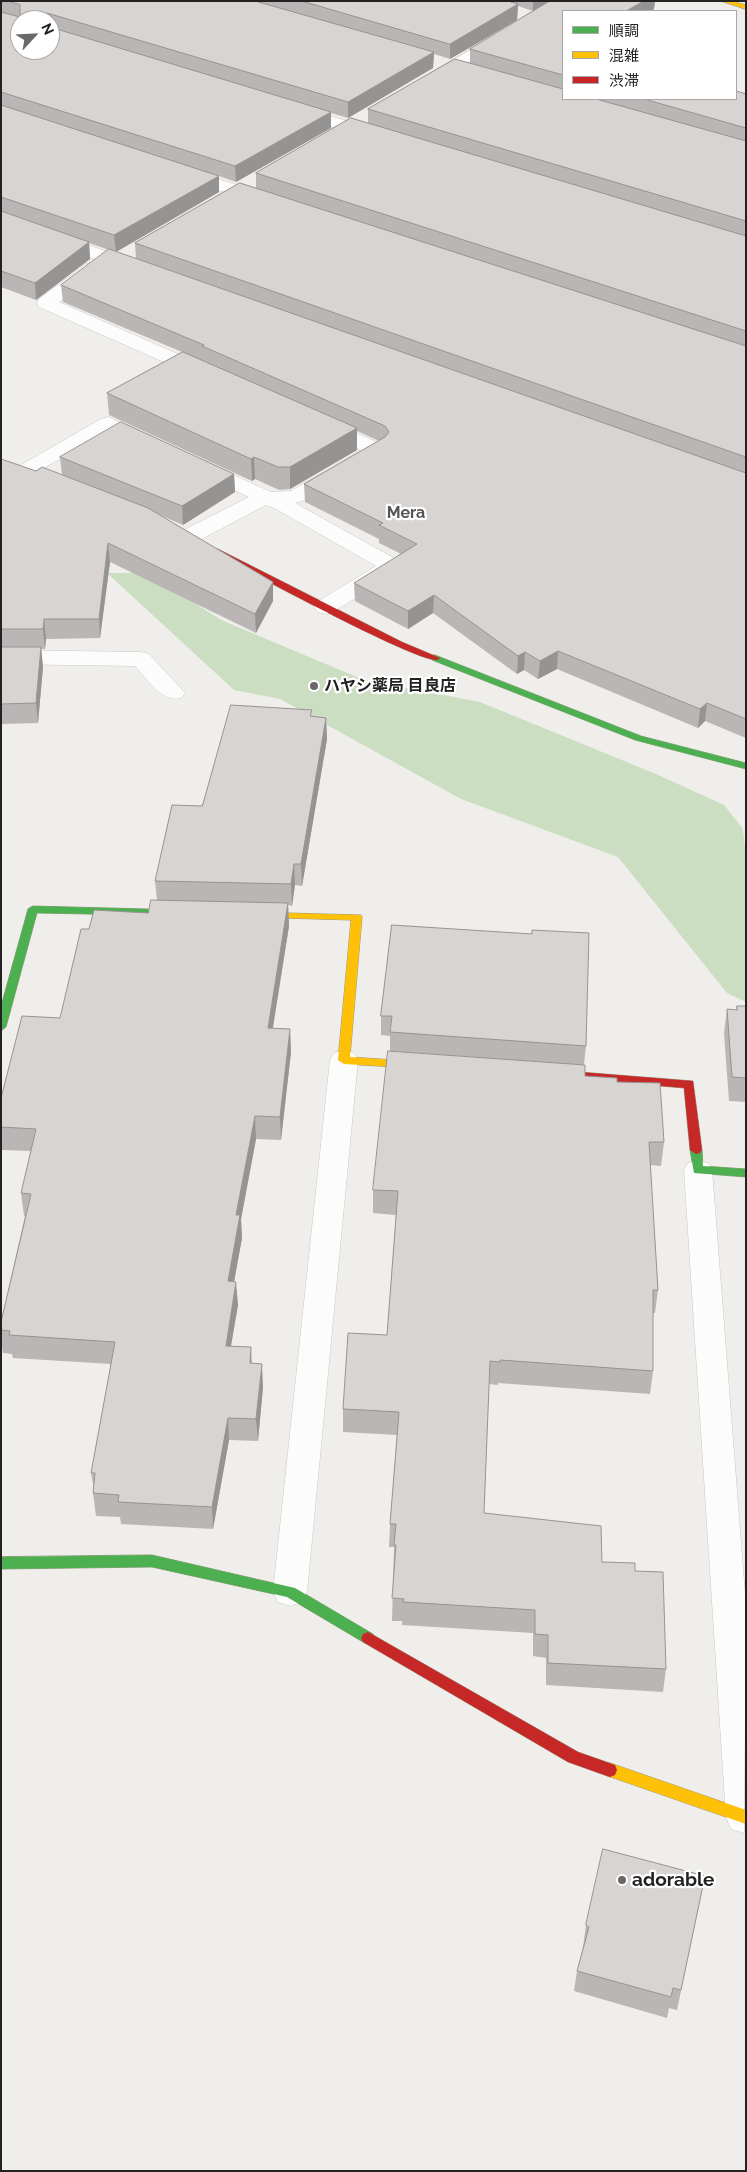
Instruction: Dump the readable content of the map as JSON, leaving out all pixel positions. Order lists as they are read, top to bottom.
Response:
{
  "districts": ["Mera"],
  "places": ["ハヤシ薬局 目良店", "adorable"],
  "legend": ["順調", "混雑", "渋滞"],
  "north": "top right"
}
